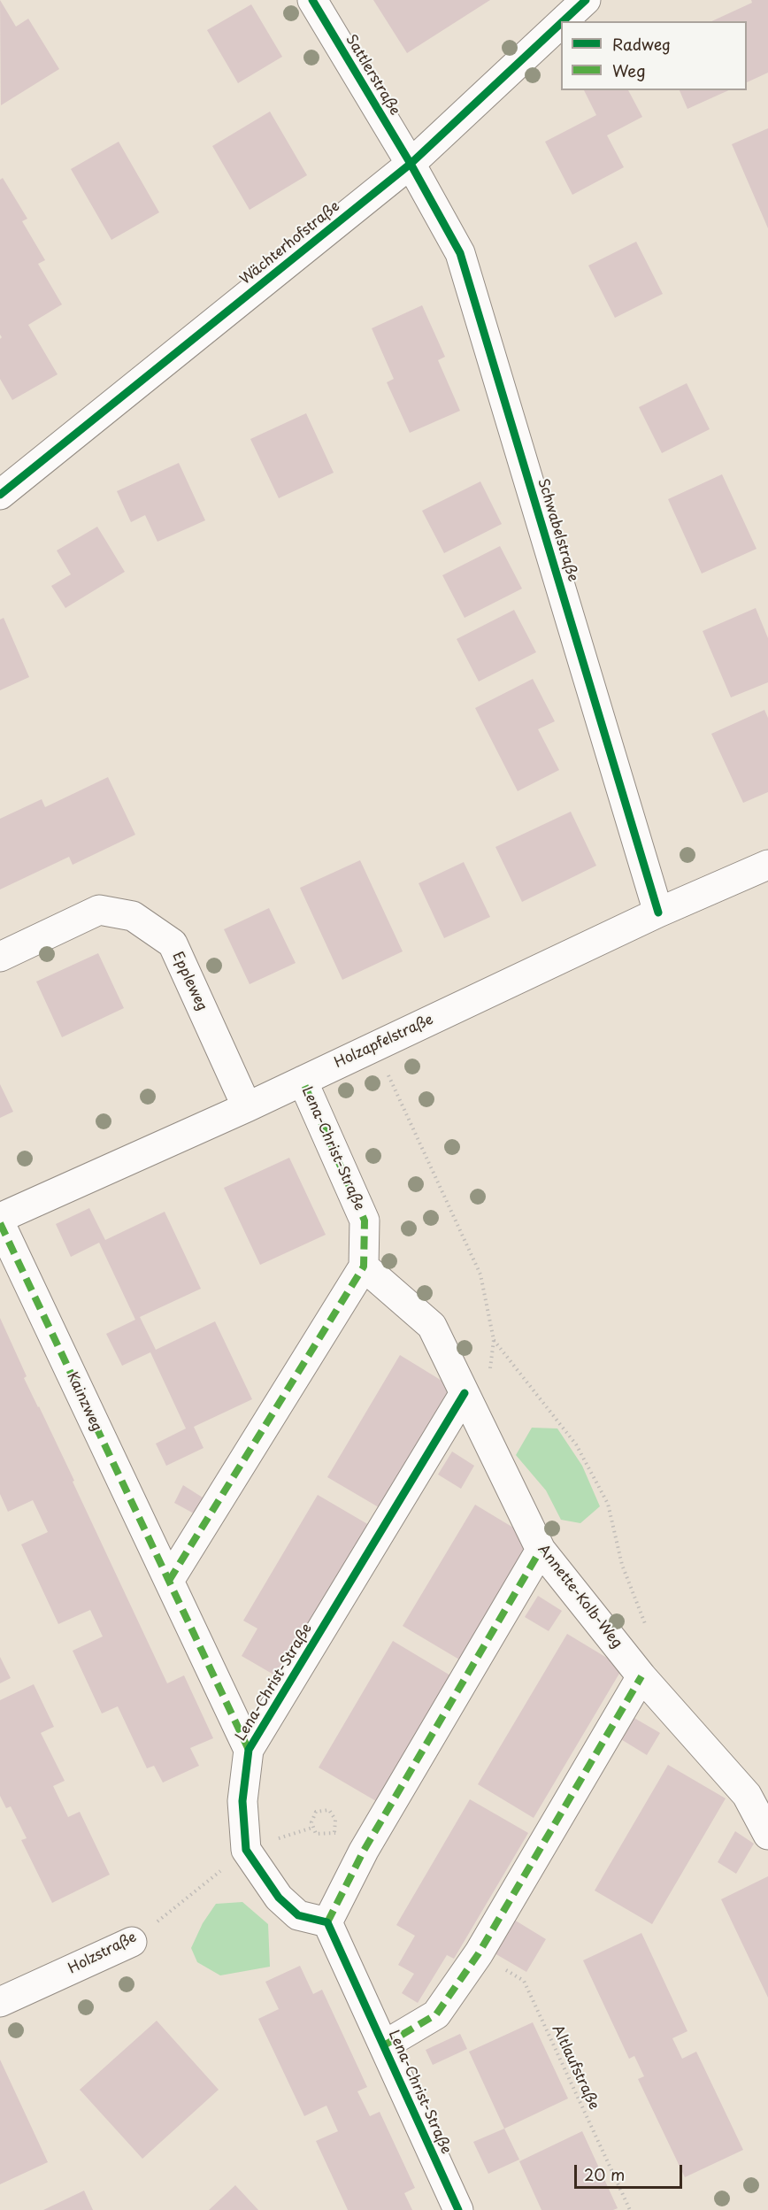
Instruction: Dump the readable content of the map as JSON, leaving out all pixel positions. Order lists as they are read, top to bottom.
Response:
{
  "streets": {
    "street": [
      "Sattlerstraße",
      "Wächterhofstraße",
      "Schwabelstraße",
      "Eppleweg",
      "Holzapfelstraße",
      "Lena-Christ-Straße",
      "Kainzweg",
      "Annette-Kolb-Weg",
      "Holzstraße"
    ],
    "path": ["Altlaufstraße"]
  },
  "crossings": [
    ["Sattlerstraße", "Wächterhofstraße"],
    ["Sattlerstraße", "Schwabelstraße"],
    ["Wächterhofstraße", "Schwabelstraße"],
    ["Schwabelstraße", "Holzapfelstraße"],
    ["Eppleweg", "Holzapfelstraße"],
    ["Holzapfelstraße", "Lena-Christ-Straße"],
    ["Lena-Christ-Straße", "Kainzweg"],
    ["Lena-Christ-Straße", "Annette-Kolb-Weg"],
    ["Lena-Christ-Straße", "Holzstraße"],
    ["Lena-Christ-Straße", "Altlaufstraße"]
  ],
  "legend": ["Radweg", "Weg"],
  "scale_bar": "20 m"
}
